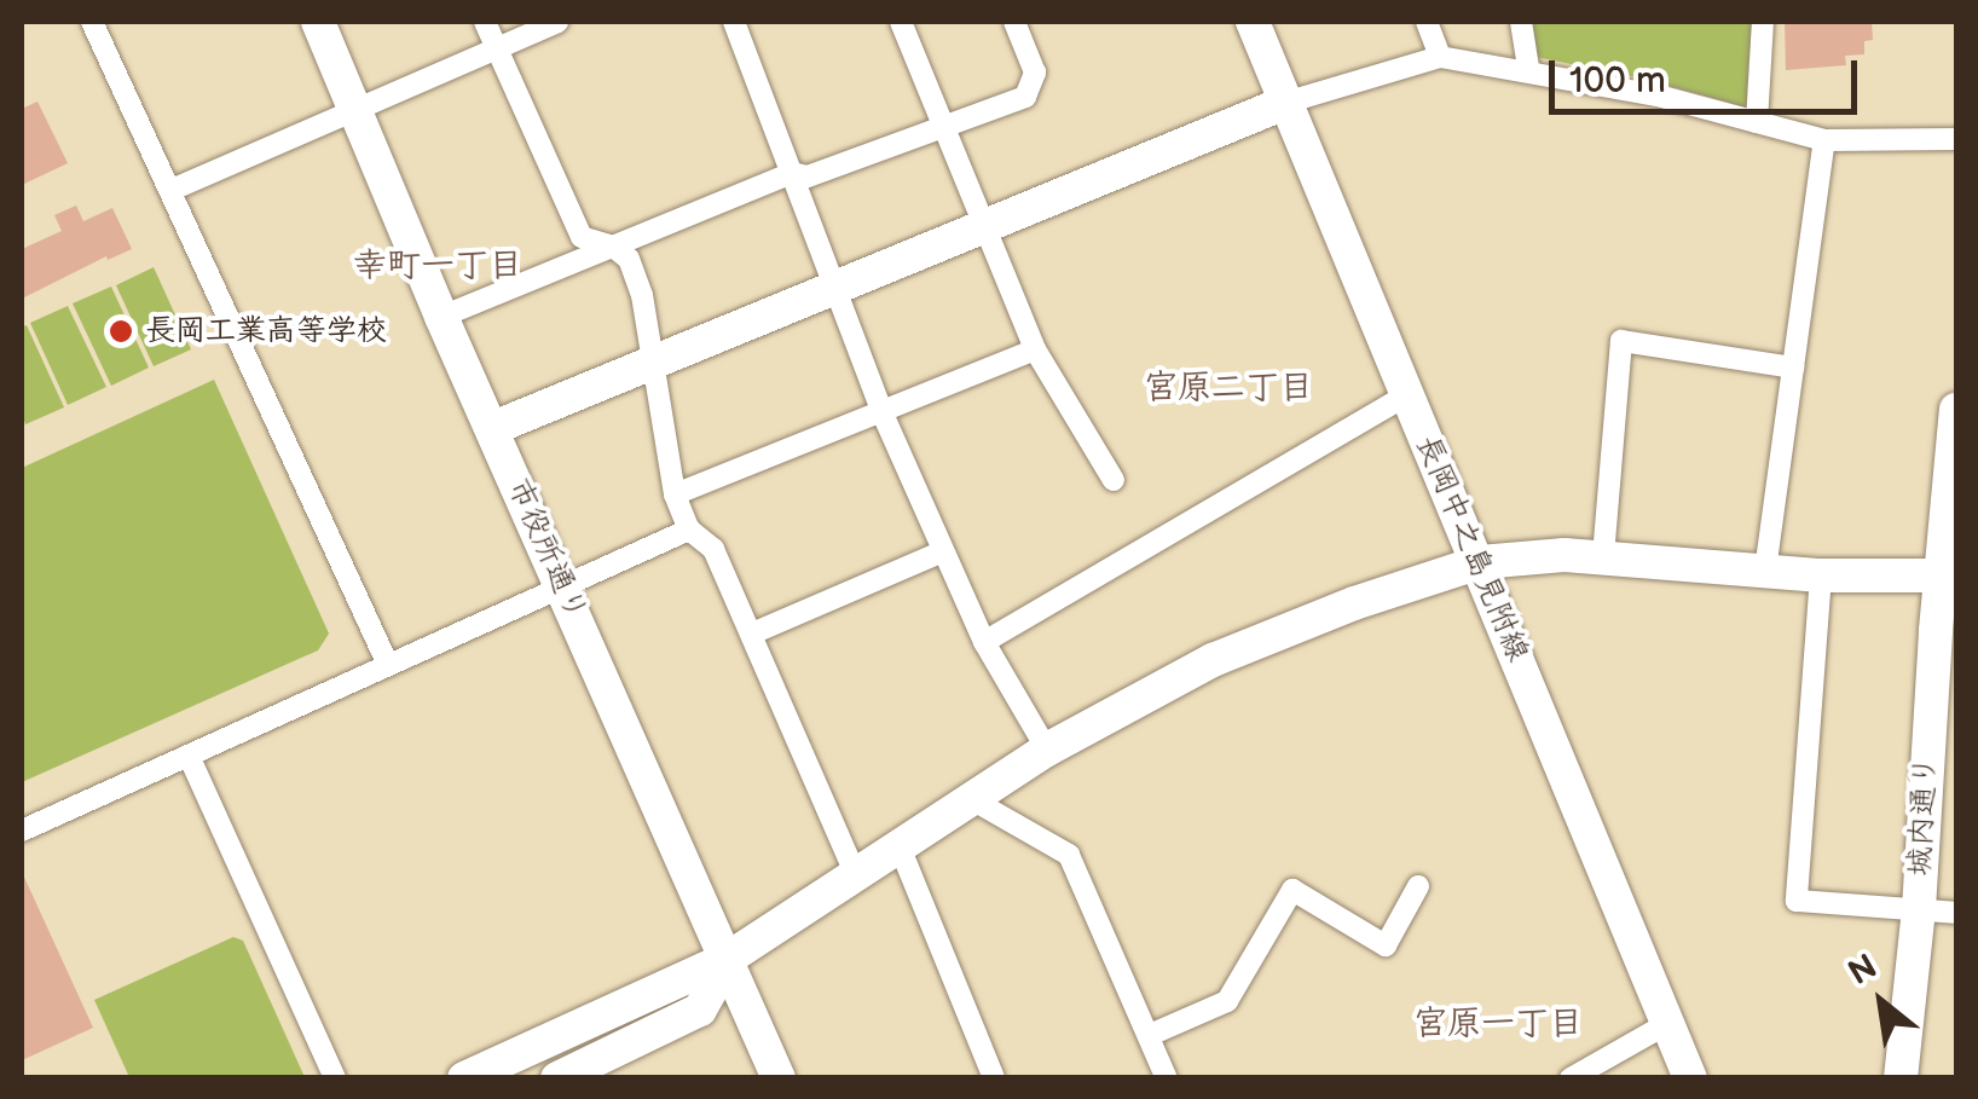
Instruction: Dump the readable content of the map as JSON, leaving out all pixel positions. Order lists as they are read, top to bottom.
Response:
{
  "streets": {
    "street": ["長岡中之島見附線", "市役所通り", "城内通り"]
  },
  "districts": ["幸町一丁目", "宮原二丁目", "宮原一丁目"],
  "places": ["長岡工業高等学校"],
  "scale_bar": "100 m",
  "north": "top left"
}
